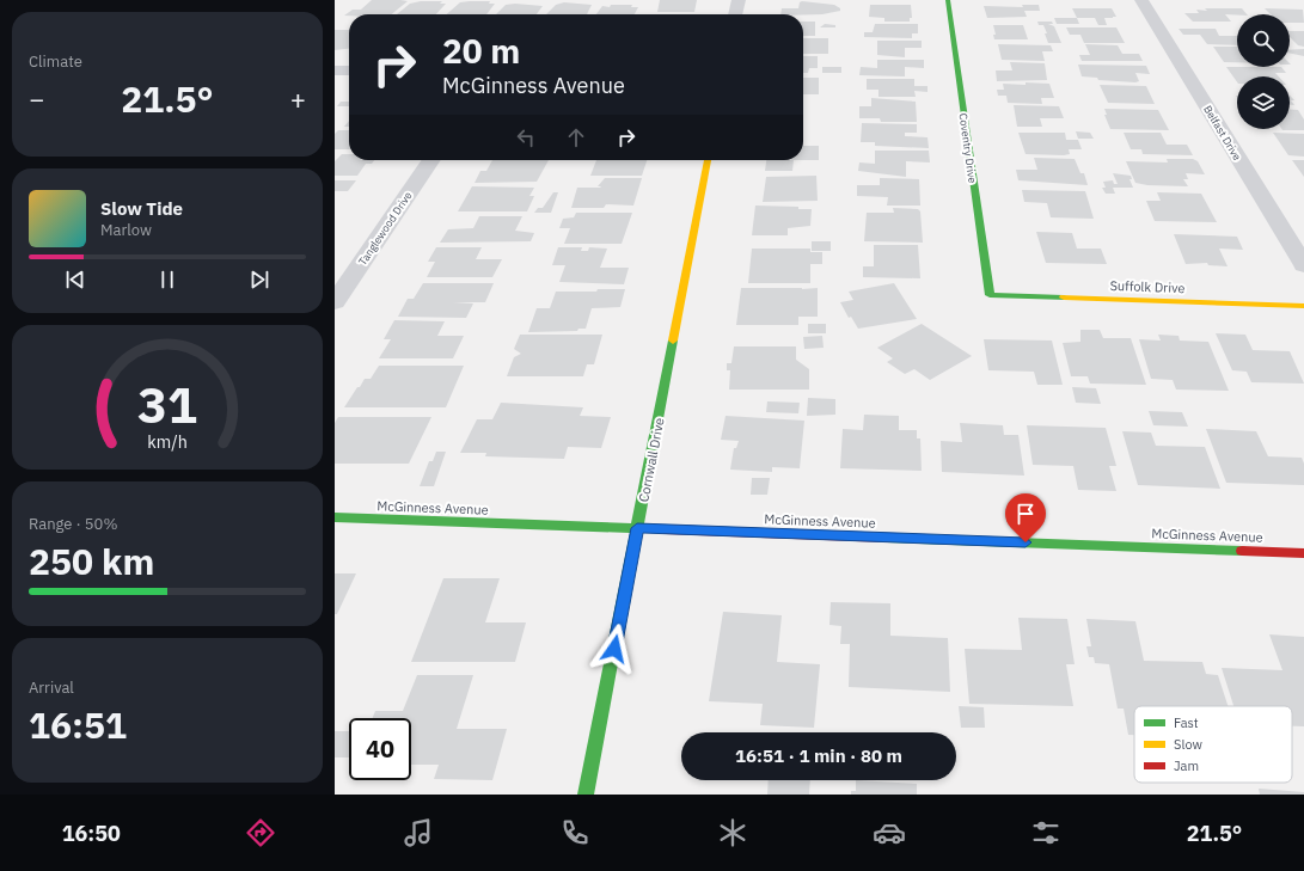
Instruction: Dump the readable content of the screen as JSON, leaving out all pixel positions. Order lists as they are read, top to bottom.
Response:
{
  "streets": {
    "street": [
      "Belfast Drive",
      "Coventry Drive",
      "Tanglewood Drive",
      "Suffolk Drive",
      "Cornwall Drive",
      "McGinness Avenue"
    ]
  },
  "crossings": [
    ["Coventry Drive", "Suffolk Drive"],
    ["Cornwall Drive", "McGinness Avenue"]
  ],
  "legend": ["Fast", "Slow", "Jam"],
  "page": {
    "tile": [
      "Climate",
      ["Range · 50%", "250 km"],
      ["Arrival", "16:51"]
    ],
    "turn": ["20 m", "McGinness Avenue"],
    "heat": ["−", "21.5°", "+"],
    "song": ["Slow Tide", "Marlow"],
    "limit": "40",
    "trip": "16:51 · 1 min · 80 m",
    "tabs": ["16:50", "21.5°"],
    "gauge": ["31", "km/h"]
  }
}
